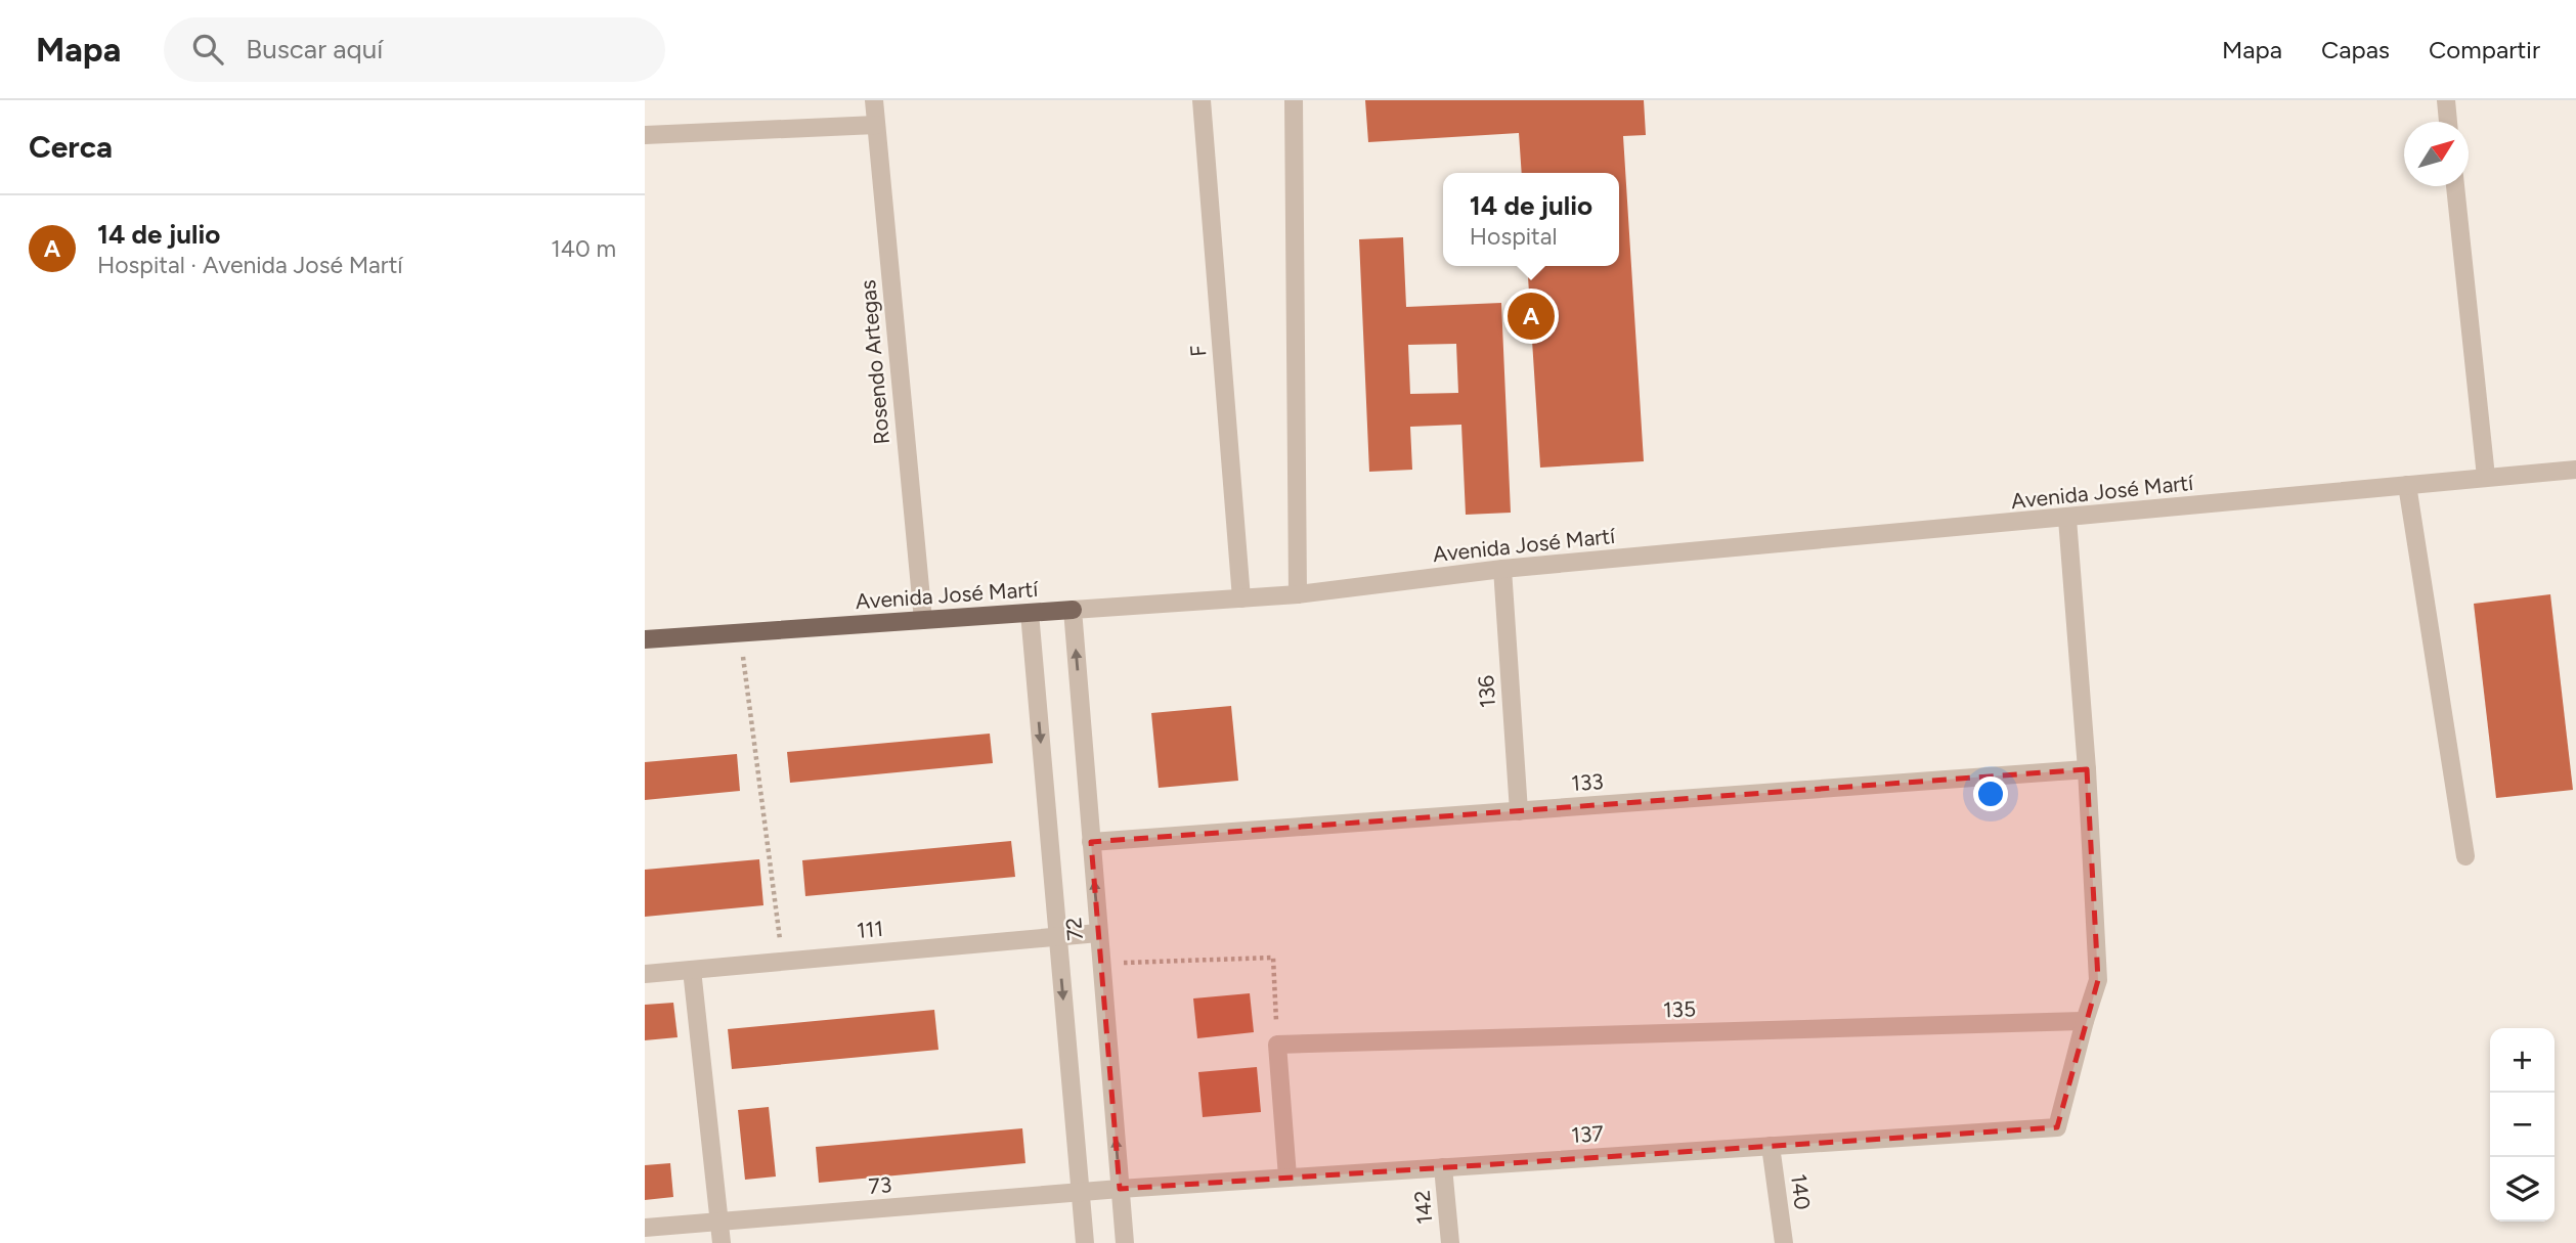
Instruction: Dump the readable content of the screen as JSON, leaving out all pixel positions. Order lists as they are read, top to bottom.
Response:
{
  "streets": {
    "main road": ["Avenida José Martí"],
    "street": [
      "F",
      "Rosendo Artegas",
      "136",
      "133",
      "72",
      "111",
      "135",
      "137",
      "73",
      "140",
      "142"
    ]
  },
  "crossings": [
    ["F", "Avenida José Martí"],
    ["Rosendo Artegas", "Avenida José Martí"],
    ["Avenida José Martí", "136"],
    ["Avenida José Martí", "72"],
    ["136", "133"],
    ["133", "72"],
    ["72", "111"],
    ["72", "137"],
    ["72", "73"],
    ["135", "137"],
    ["137", "73"],
    ["137", "140"],
    ["137", "142"]
  ],
  "north": "top right",
  "page": {
    "header": "Mapa",
    "search": "Buscar aquí",
    "nav": ["Mapa", "Capas", "Compartir"],
    "heading": "Cerca",
    "popup": ["14 de julio", "Hospital"],
    "list": [
      {
        "mark": "A",
        "name": "14 de julio",
        "note": "Hospital · Avenida José Martí",
        "value": "140 m"
      }
    ],
    "pins": "A",
    "map_buttons": ["+", "−"]
  }
}
